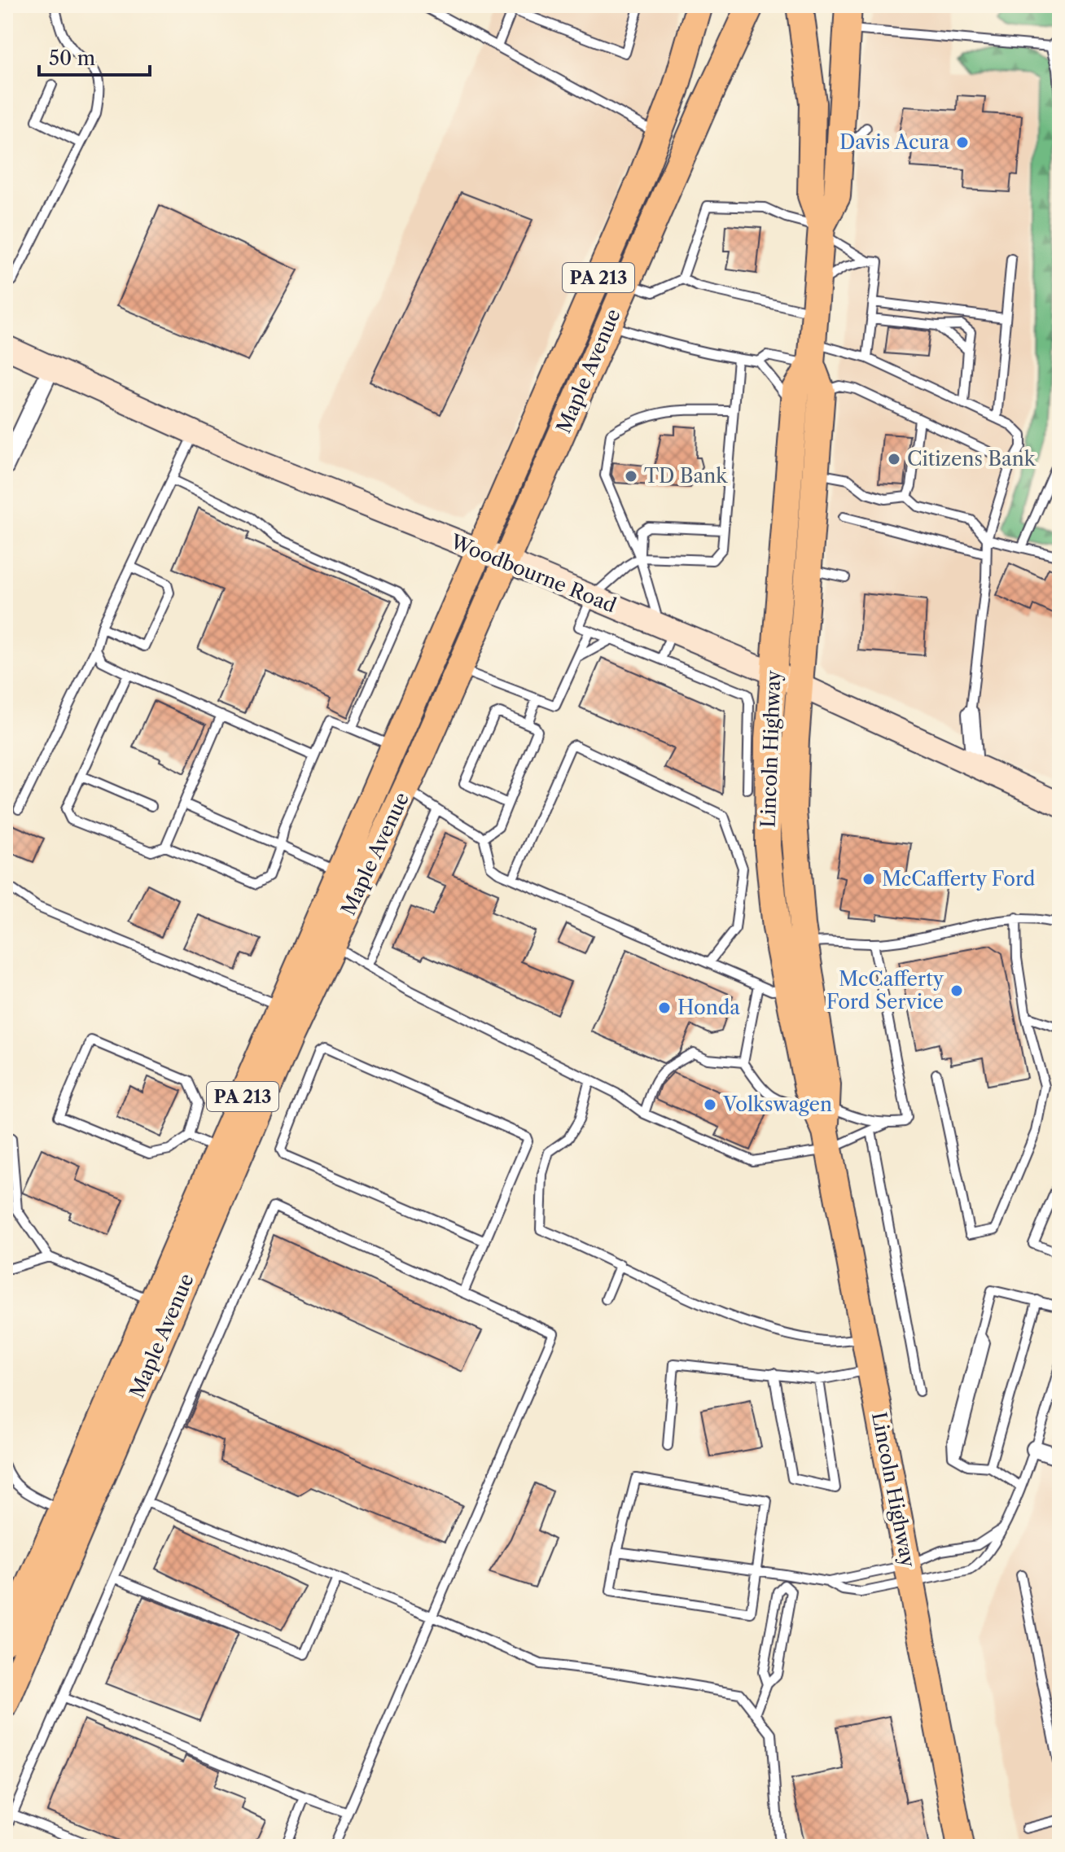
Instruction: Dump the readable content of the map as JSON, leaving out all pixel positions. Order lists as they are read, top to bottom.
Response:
{
  "streets": {
    "main road": [
      "PA 213",
      "Maple Avenue",
      "Woodbourne Road",
      "Lincoln Highway"
    ]
  },
  "crossings": [
    ["Maple Avenue", "Woodbourne Road"],
    ["Woodbourne Road", "Lincoln Highway"]
  ],
  "places": [
    "Davis Acura",
    "Citizens Bank",
    "TD Bank",
    "McCafferty Ford",
    "McCafferty Ford Service",
    "Honda",
    "Volkswagen"
  ],
  "scale_bar": "50 m"
}
